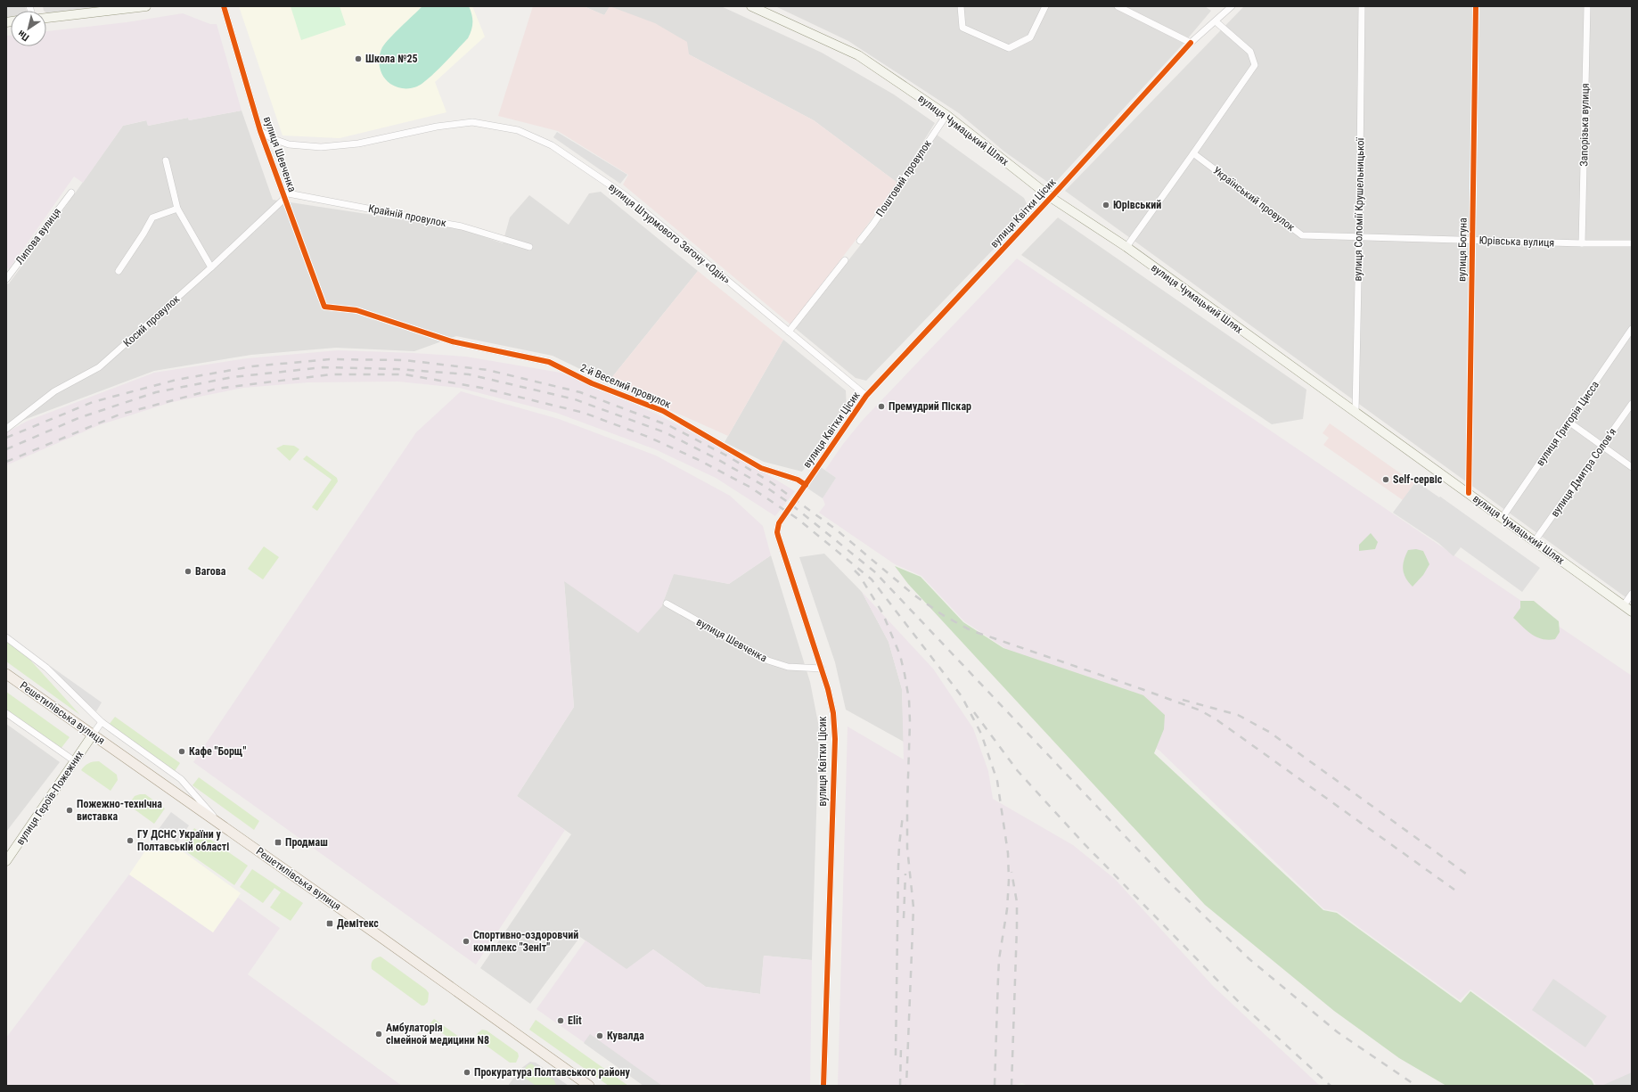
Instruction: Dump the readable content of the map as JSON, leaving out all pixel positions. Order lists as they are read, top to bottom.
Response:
{
  "streets": {
    "main road": ["вулиця Чумацький Шлях", "Решетилівська вулиця", "вулиця Героїв-Пожежних"],
    "street": [
      "Запорізька вулиця",
      "вулиця Шевченка",
      "Поштовий провулок",
      "Український провулок",
      "вулиця Соломії Крушельницької",
      "вулиця Квітки Цісик",
      "Крайній провулок",
      "вулиця Штурмового Загону «Одін»",
      "Липова вулиця",
      "Юрівська вулиця",
      "вулиця Богуна",
      "Косий провулок",
      "2-й Веселий провулок",
      "вулиця Григорія Цисса",
      "вулиця Дмитра Соловʼя"
    ]
  },
  "crossings": [
    ["Запорізька вулиця", "Юрівська вулиця"],
    ["вулиця Чумацький Шлях", "Поштовий провулок"],
    ["вулиця Чумацький Шлях", "вулиця Соломії Крушельницької"],
    ["вулиця Чумацький Шлях", "вулиця Квітки Цісик"],
    ["вулиця Чумацький Шлях", "вулиця Богуна"],
    ["вулиця Чумацький Шлях", "вулиця Григорія Цисса"],
    ["вулиця Чумацький Шлях", "вулиця Дмитра Соловʼя"],
    ["вулиця Шевченка", "вулиця Квітки Цісик"],
    ["вулиця Шевченка", "Крайній провулок"],
    ["вулиця Шевченка", "вулиця Штурмового Загону «Одін»"],
    ["вулиця Шевченка", "Косий провулок"],
    ["вулиця Шевченка", "2-й Веселий провулок"],
    ["Український провулок", "вулиця Соломії Крушельницької"],
    ["Український провулок", "Юрівська вулиця"],
    ["вулиця Соломії Крушельницької", "Юрівська вулиця"],
    ["вулиця Квітки Цісик", "вулиця Штурмового Загону «Одін»"],
    ["вулиця Квітки Цісик", "2-й Веселий провулок"],
    ["Крайній провулок", "Косий провулок"],
    ["Юрівська вулиця", "вулиця Богуна"],
    ["Решетилівська вулиця", "вулиця Героїв-Пожежних"]
  ],
  "places": {
    "other": [
      "Школа №25",
      "Юрівський",
      "Премудрий Піскар",
      "Self-сервіс",
      "Вагова",
      "Кафе \"Борщ\"",
      "Пожежно-технічна виставка",
      "ГУ ДСНС України у Полтавській області",
      "Спортивно-оздоровчий комплекс \"Зеніт\"",
      "Elit",
      "Амбулаторія сімейной медицини N8",
      "Кувалда",
      "Прокуратура Полтавського району"
    ],
    "transit": ["Продмаш", "Демітекс"]
  },
  "north": "bottom left"
}
